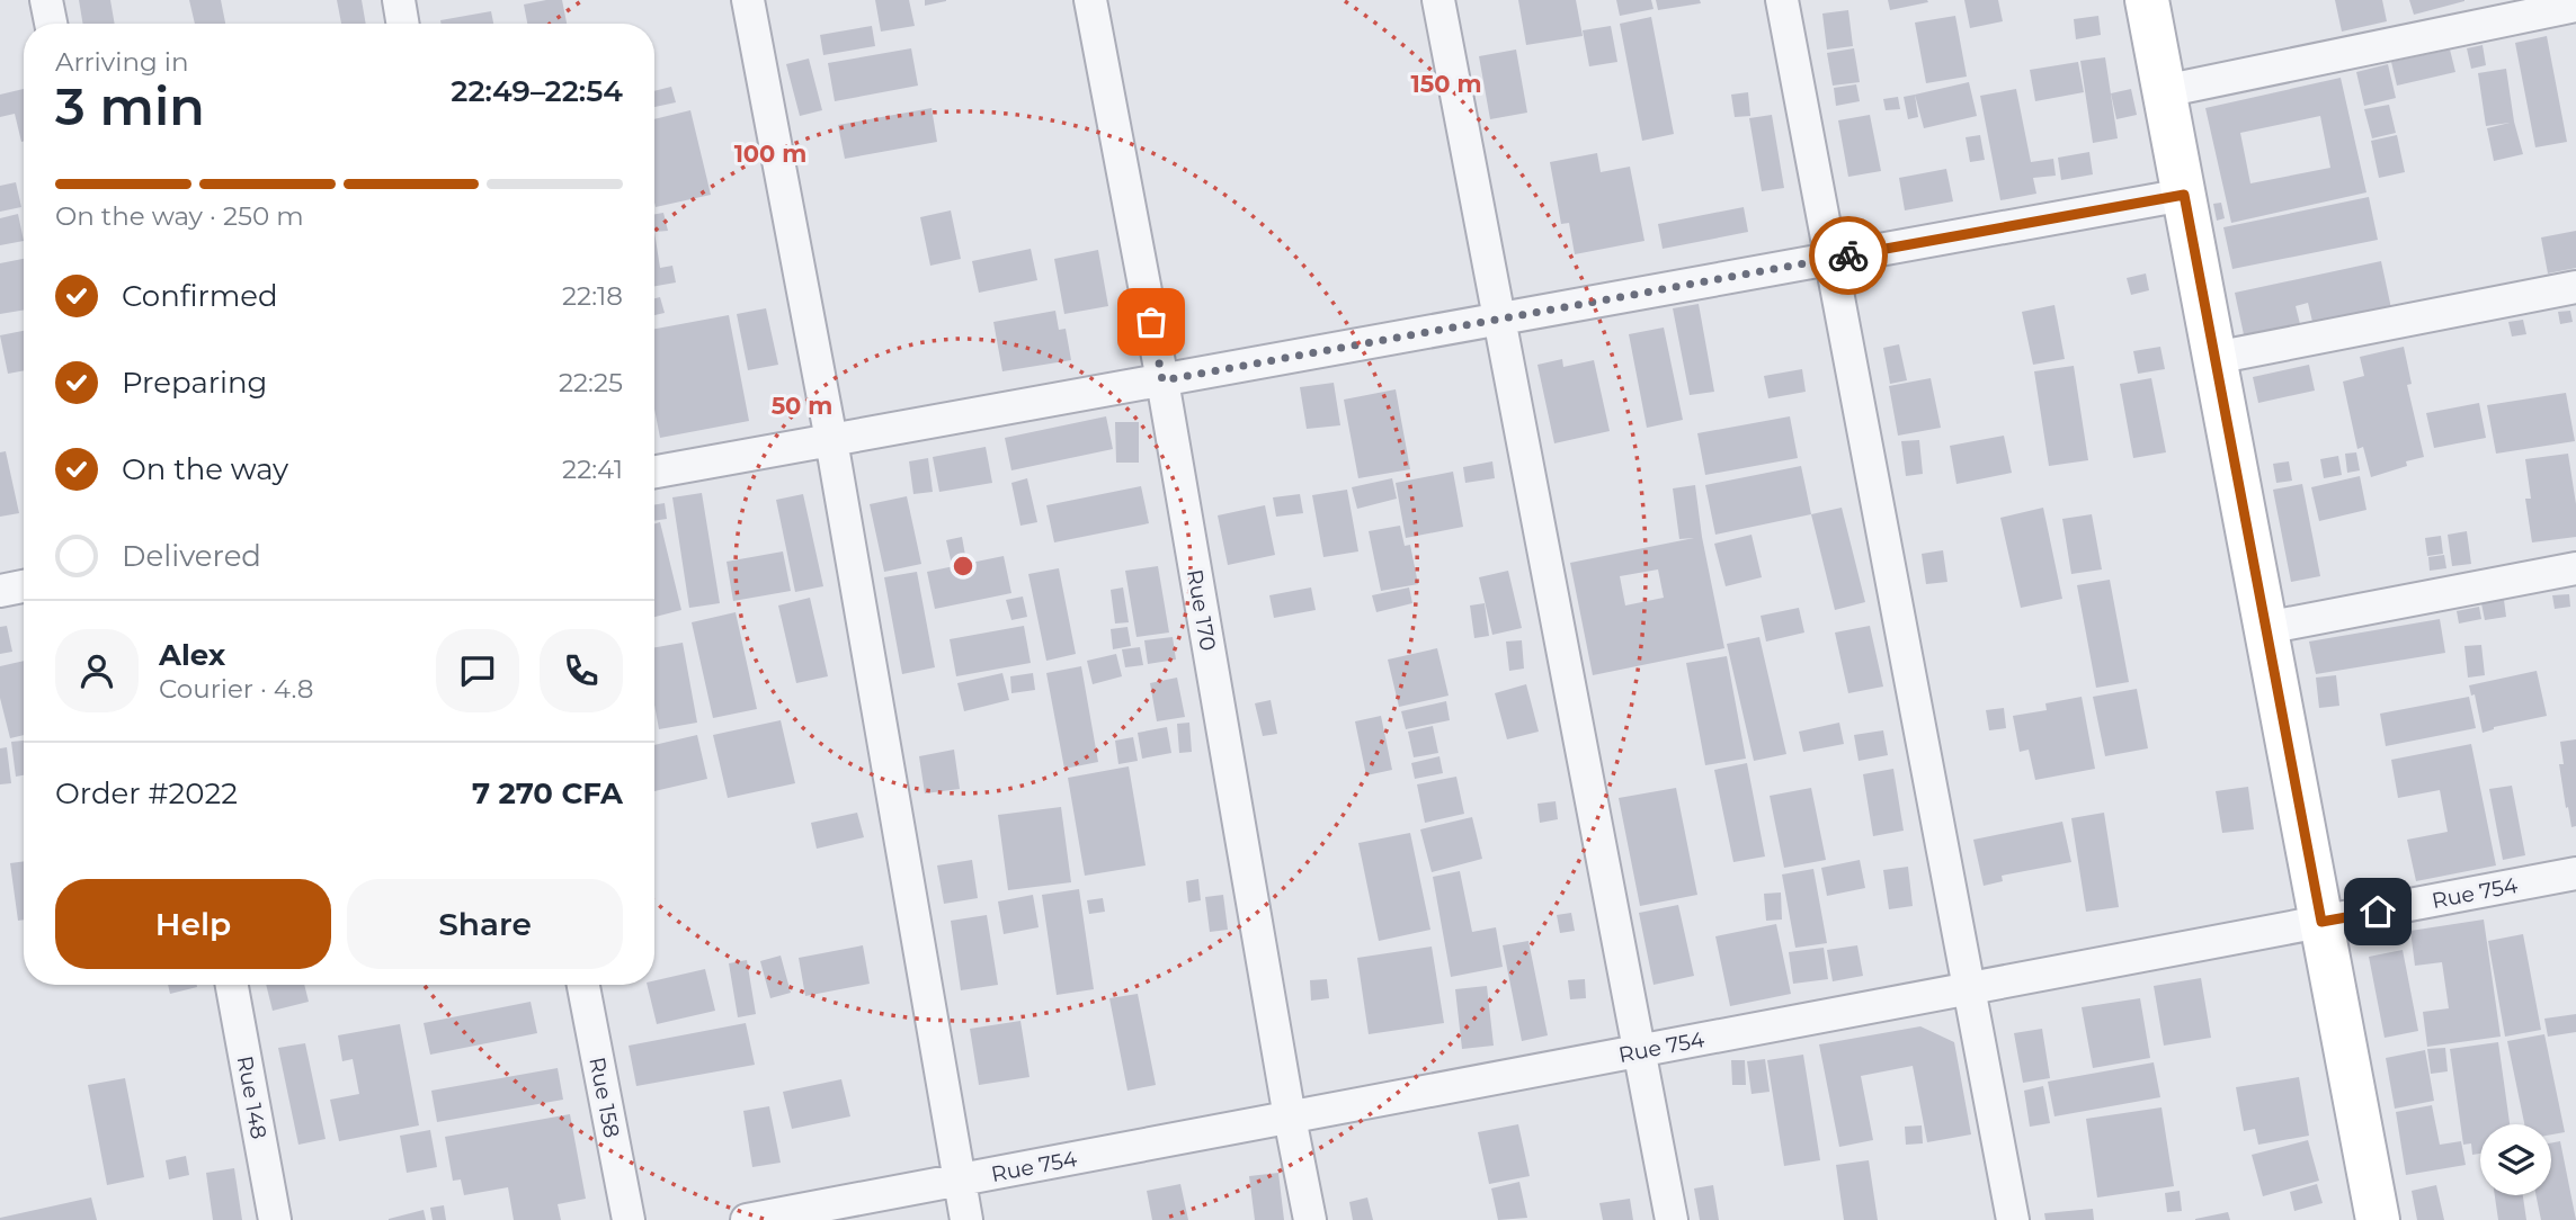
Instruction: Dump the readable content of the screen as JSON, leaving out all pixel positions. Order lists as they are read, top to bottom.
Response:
{
  "streets": {
    "street": [
      "Rue 170",
      "Rue 754",
      "Rue 148",
      "Rue 158"
    ]
  },
  "crossings": [
    ["Rue 170", "Rue 754"]
  ],
  "page": {
    "heading": ["3 min", "Arriving in", "22:49–22:54"],
    "panel": [
      "Alex",
      "Courier · 4.8",
      "Order #2022",
      "7 270 CFA"
    ],
    "bar": "On the way · 250 m",
    "list": [
      ["Confirmed", "22:18"],
      ["Preparing", "22:25"],
      ["On the way", "22:41"],
      "Delivered"
    ],
    "buttons": ["Help", "Share"]
  },
  "rings": ["150 m", "100 m", "50 m"]
}
